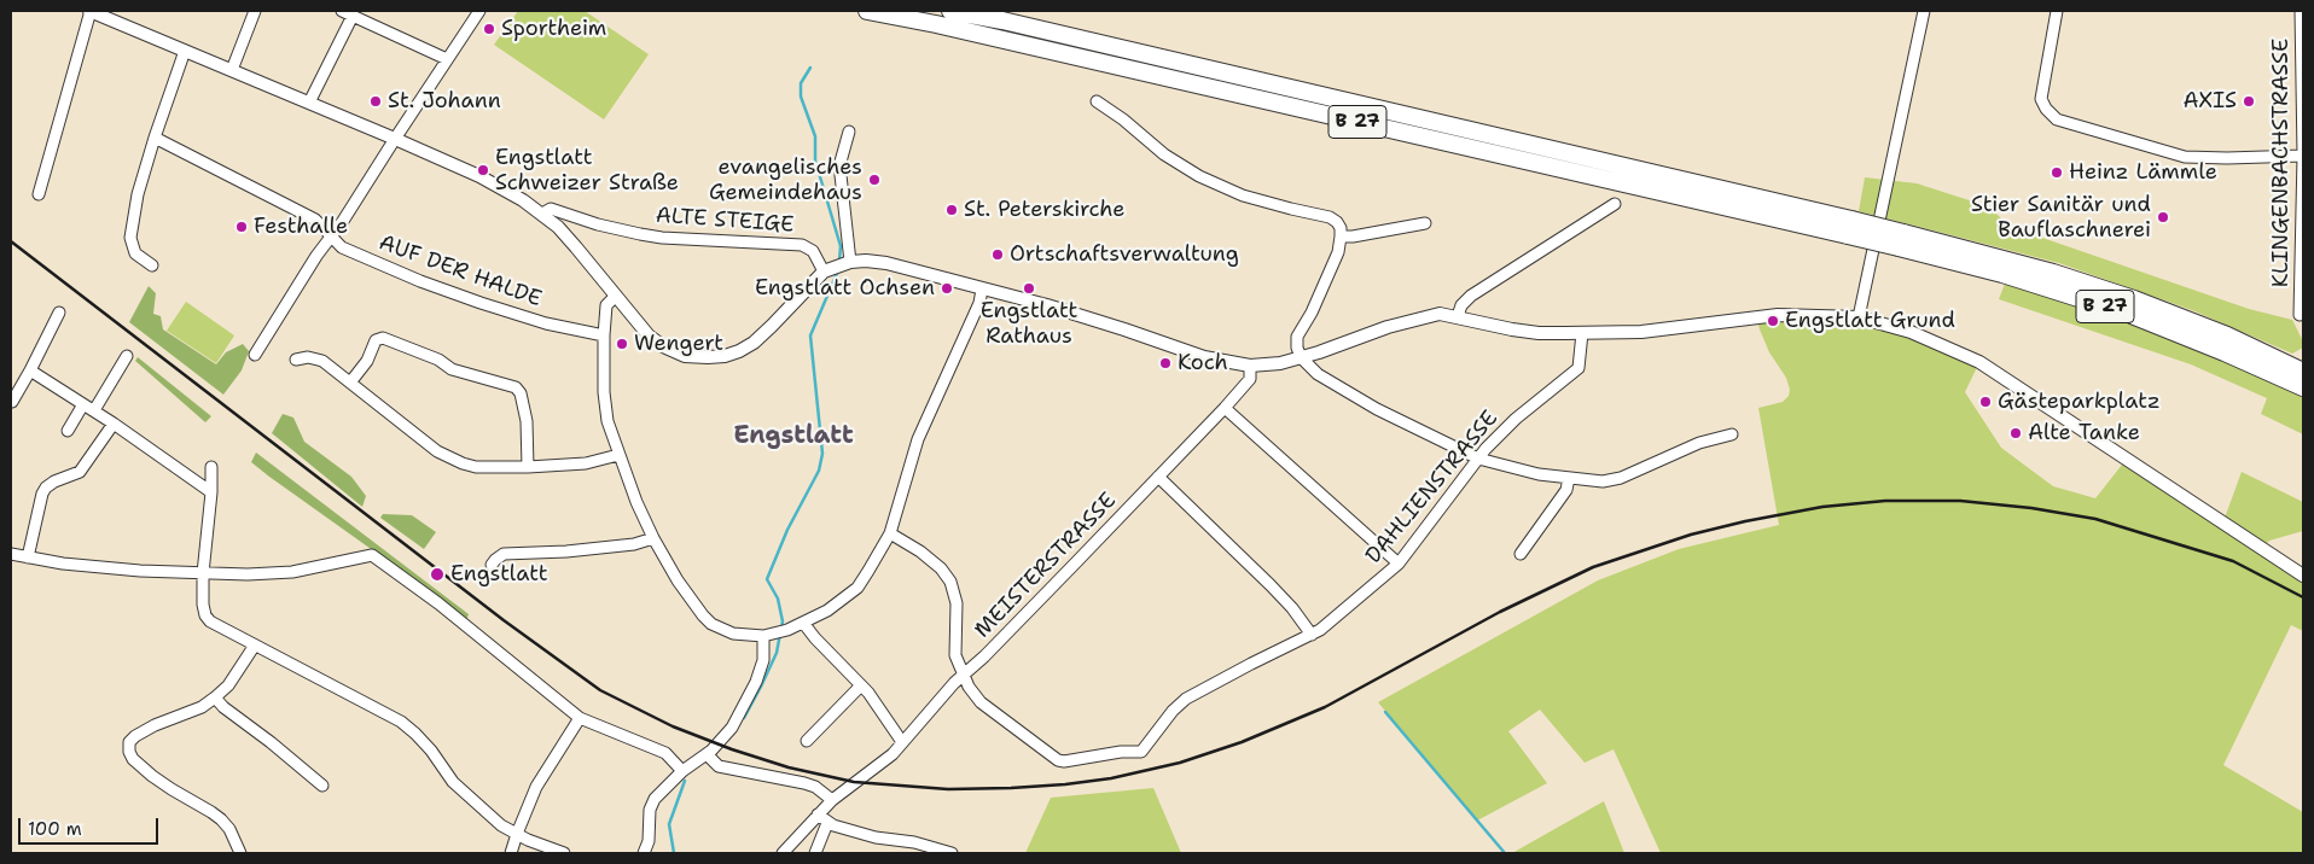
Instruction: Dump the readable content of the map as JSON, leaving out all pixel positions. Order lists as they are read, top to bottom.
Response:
{
  "streets": {
    "highway": ["B 27"],
    "street": [
      "KLINGENBACHSTRASSE",
      "ALTE STEIGE",
      "AUF DER HALDE",
      "DAHLIENSTRASSE",
      "MEISTERSTRASSE"
    ]
  },
  "crossings": [
    ["DAHLIENSTRASSE", "MEISTERSTRASSE"]
  ],
  "districts": ["Engstlatt"],
  "places": [
    "Sportheim",
    "St. Johann",
    "AXIS",
    "Engstlatt Schweizer Straße",
    "Heinz Lämmle",
    "evangelisches Gemeindehaus",
    "St. Peterskirche",
    "Stier Sanitär und Bauflaschnerei",
    "Festhalle",
    "Ortschaftsverwaltung",
    "Engstlatt Ochsen",
    "Engstlatt Rathaus",
    "Engstlatt Grund",
    "Wengert",
    "Koch",
    "Gästeparkplatz",
    "Alte Tanke",
    "Engstlatt"
  ],
  "scale_bar": "100 m"
}
